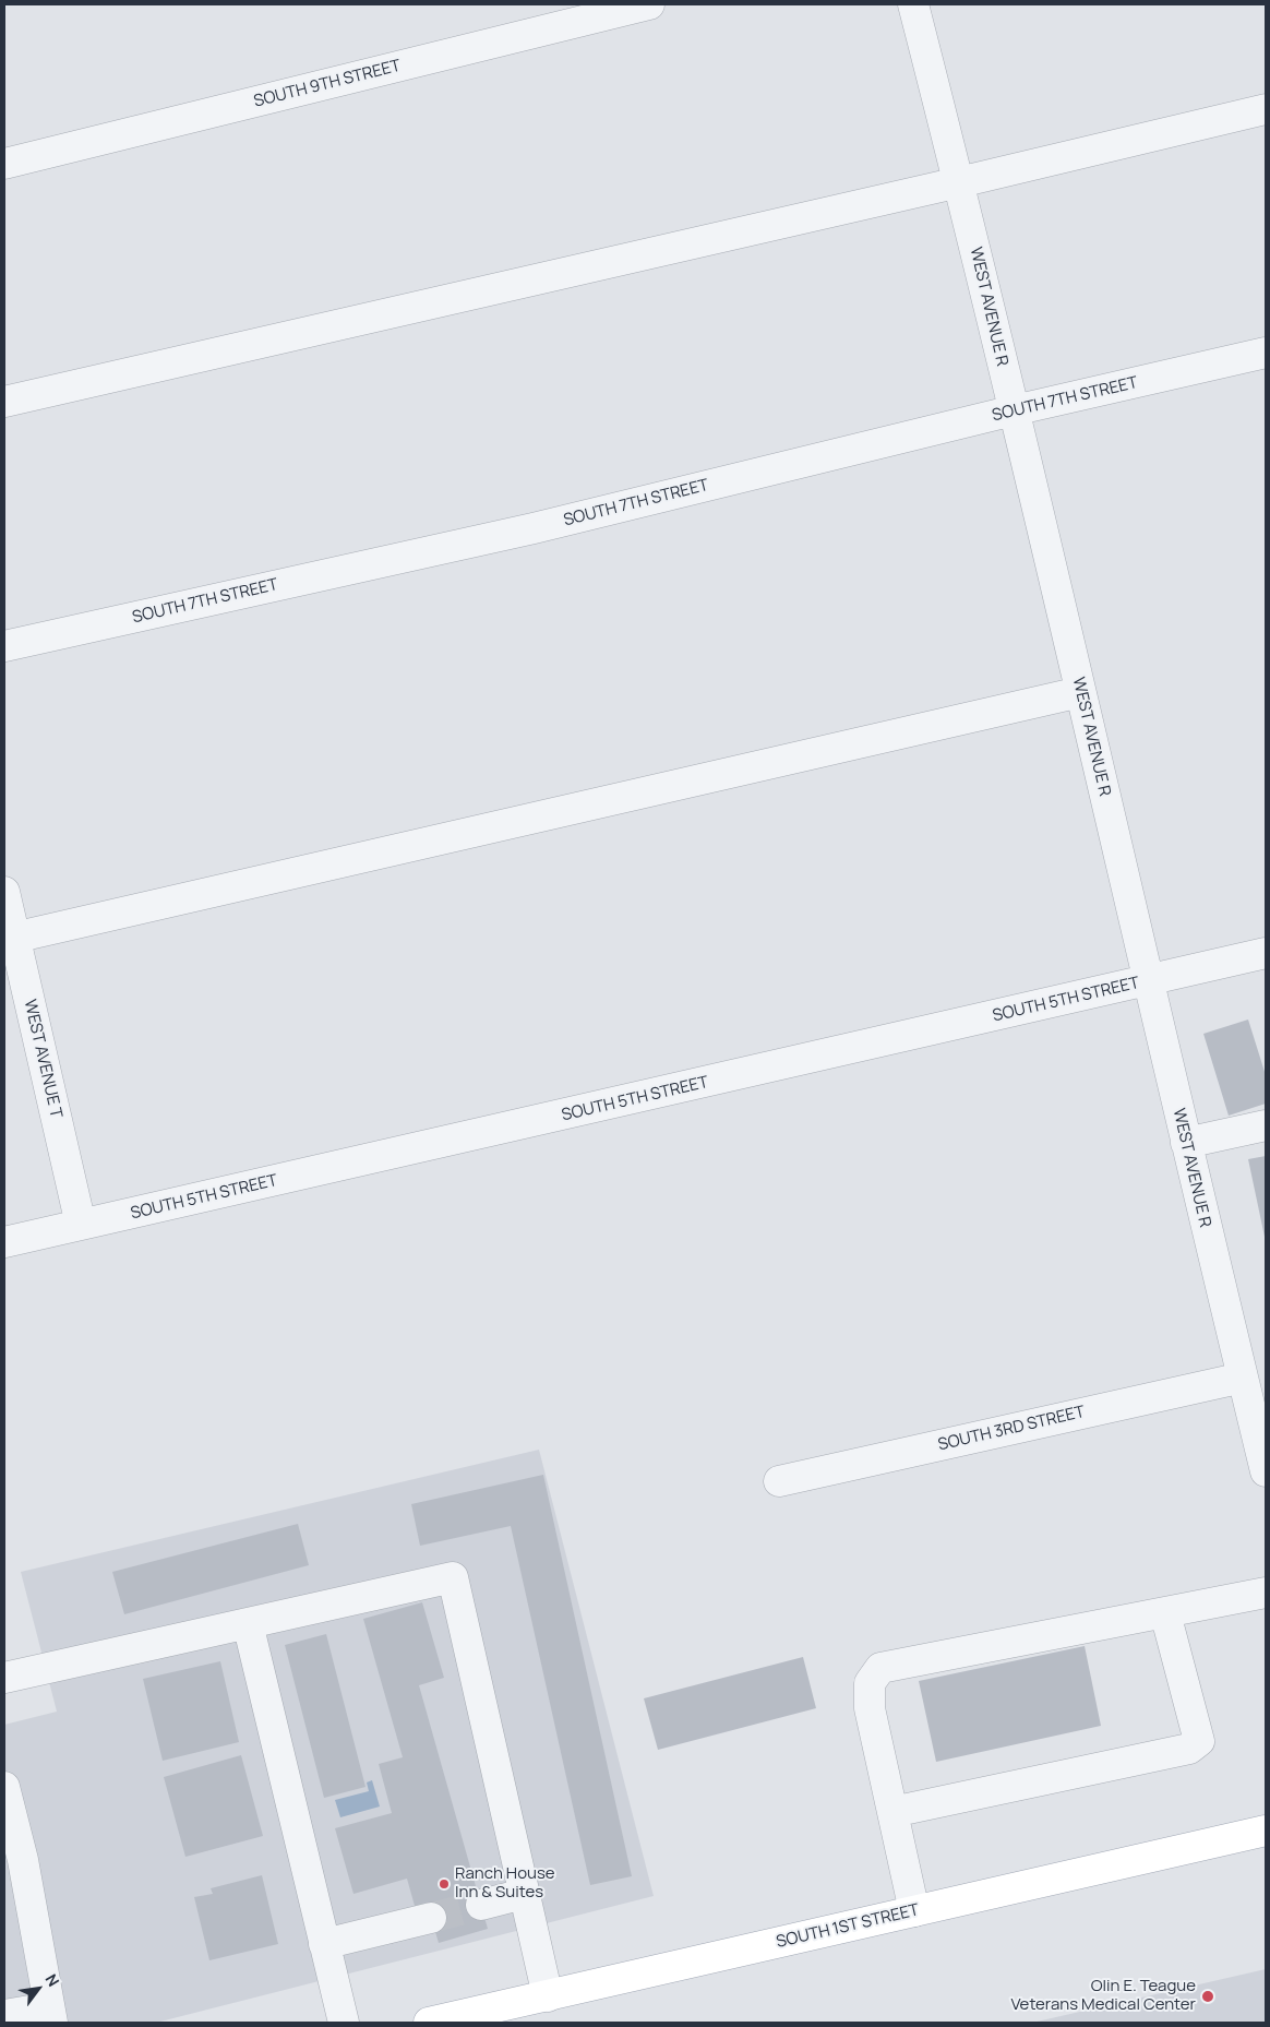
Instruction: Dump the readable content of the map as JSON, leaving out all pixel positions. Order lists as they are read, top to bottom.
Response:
{
  "streets": {
    "main road": ["SOUTH 1ST STREET"],
    "street": [
      "SOUTH 9TH STREET",
      "WEST AVENUE R",
      "SOUTH 7TH STREET",
      "SOUTH 5TH STREET",
      "WEST AVENUE T",
      "SOUTH 3RD STREET"
    ]
  },
  "crossings": [
    ["WEST AVENUE R", "SOUTH 7TH STREET"],
    ["WEST AVENUE R", "SOUTH 5TH STREET"],
    ["WEST AVENUE R", "SOUTH 3RD STREET"],
    ["SOUTH 5TH STREET", "WEST AVENUE T"]
  ],
  "places": ["Ranch House Inn & Suites", "Olin E. Teague Veterans Medical Center"],
  "north": "top right"
}
